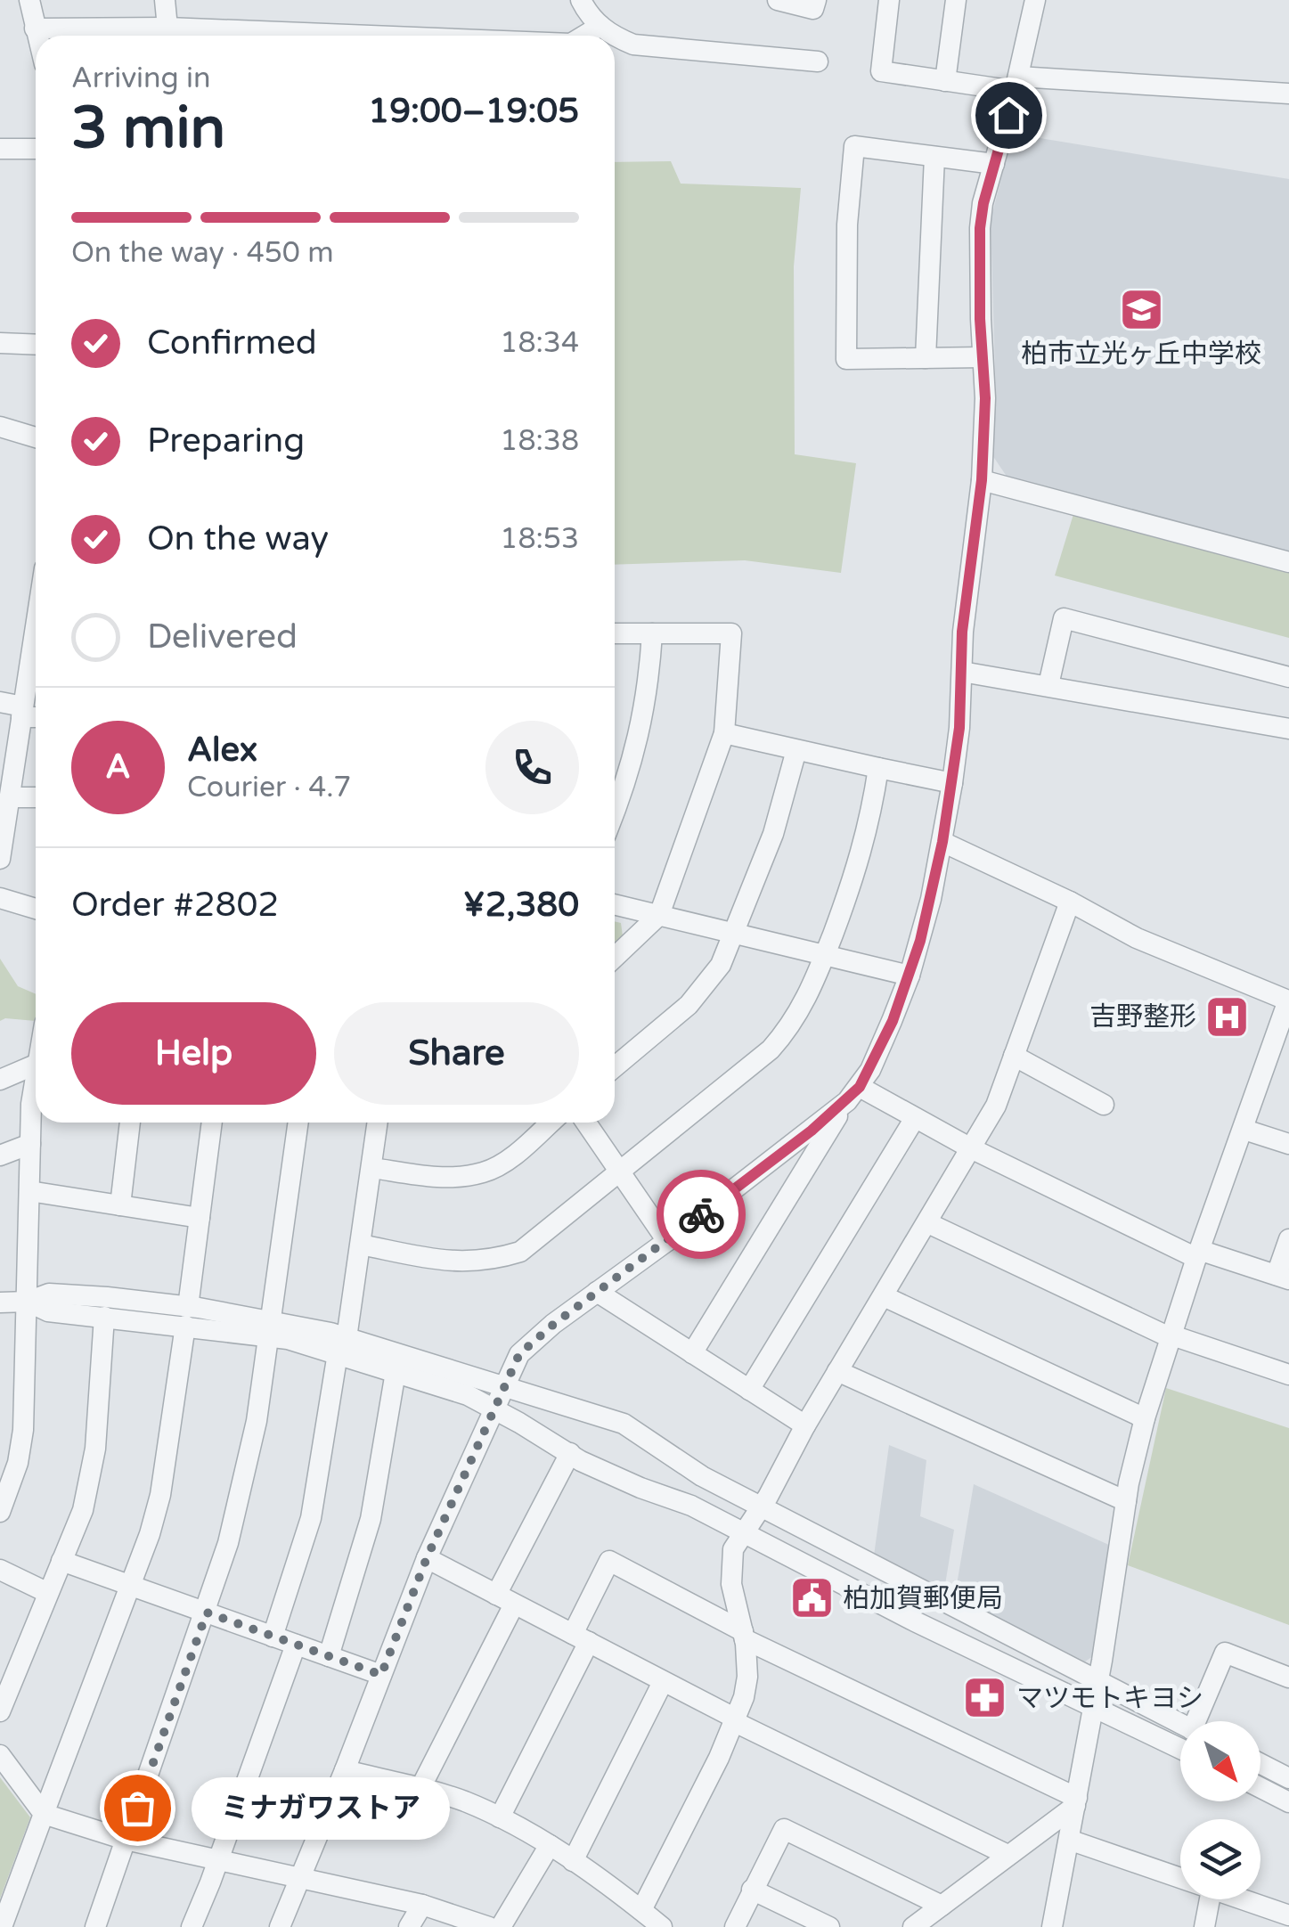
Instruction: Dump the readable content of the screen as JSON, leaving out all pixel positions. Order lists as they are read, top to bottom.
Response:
{
  "places": {
    "school or university": ["柏市立光ヶ丘中学校"],
    "hospital": ["吉野整形"],
    "public building": ["柏加賀郵便局"],
    "pharmacy": ["マツモトキヨシ"],
    "other": ["ミナガワストア"]
  },
  "north": "bottom right",
  "page": {
    "heading": ["3 min", "Arriving in", "19:00–19:05"],
    "panel": [
      "Alex",
      "Courier · 4.7",
      "Order #2802",
      "¥2,380"
    ],
    "bar": "On the way · 450 m",
    "list": [
      ["Confirmed", "18:34"],
      ["Preparing", "18:38"],
      ["On the way", "18:53"],
      "Delivered"
    ],
    "round": "A",
    "buttons": ["Help", "Share"],
    "bubble": "ミナガワストア"
  }
}
